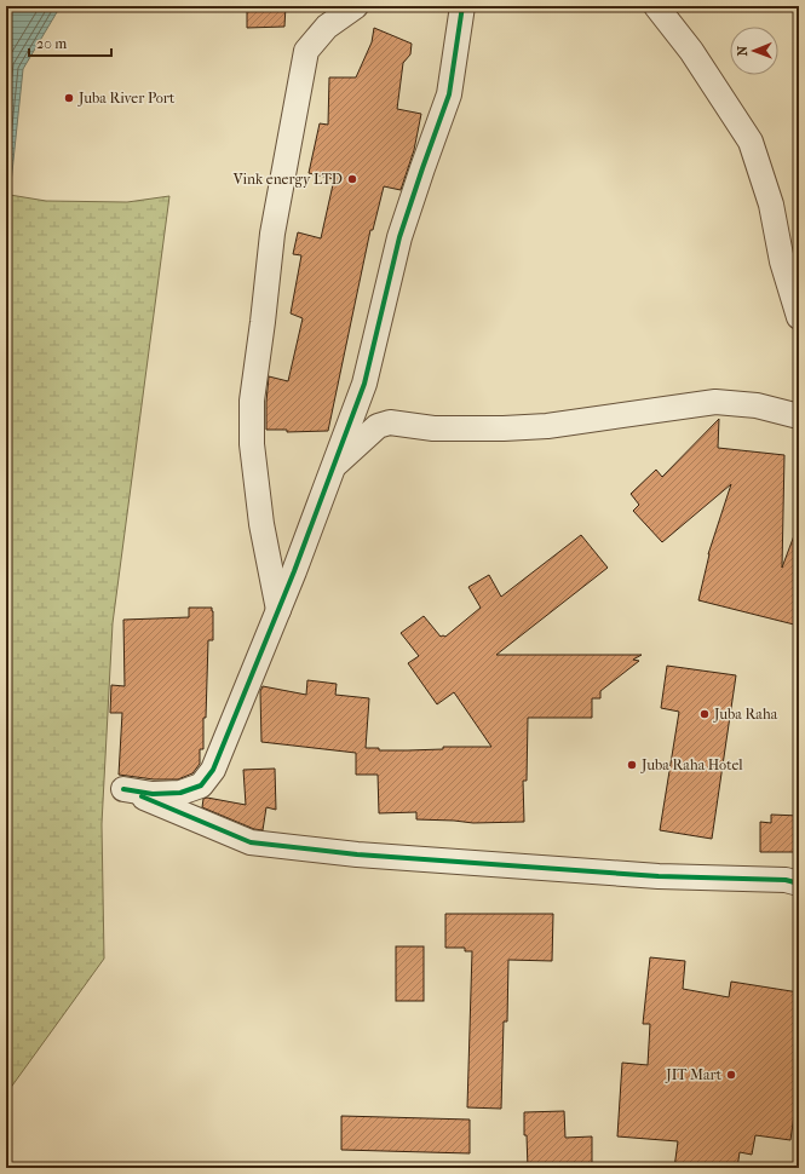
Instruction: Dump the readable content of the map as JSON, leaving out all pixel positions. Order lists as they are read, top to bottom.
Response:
{
  "places": [
    "Juba River Port",
    "Vink energy LTD",
    "Juba Raha",
    "Juba Raha Hotel",
    "JIT Mart"
  ],
  "scale_bar": "20 m",
  "north": "left"
}
